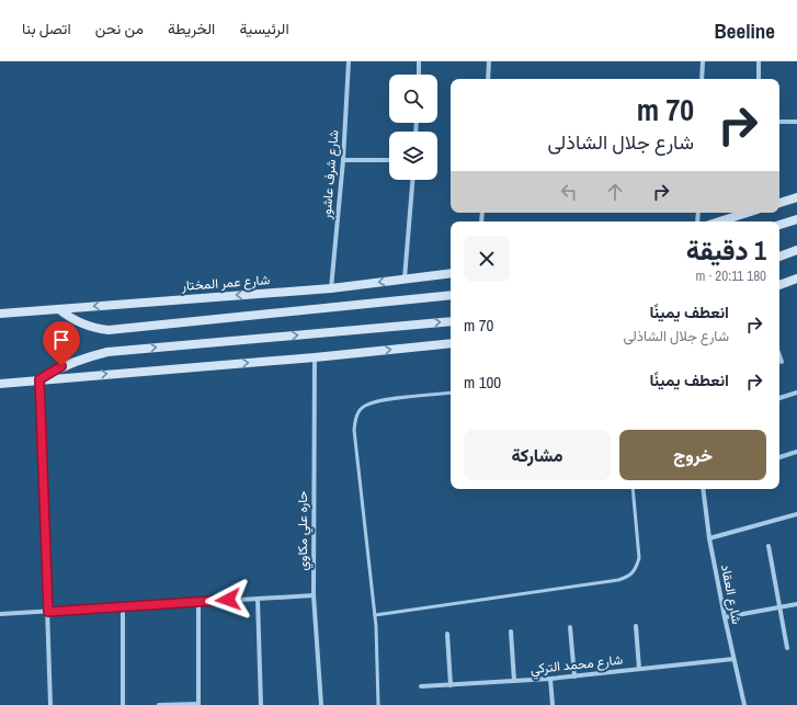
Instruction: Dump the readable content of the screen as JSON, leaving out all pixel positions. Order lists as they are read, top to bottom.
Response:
{
  "streets": {
    "main road": ["شارع عمر المختار"],
    "street": [
      "شارع شرف عاشور",
      "حاره علي مكاوي",
      "شارع العقاد",
      "شارع محمد التركي"
    ]
  },
  "crossings": [
    ["شارع شرف عاشور", "شارع عمر المختار"],
    ["شارع العقاد", "شارع محمد التركي"]
  ],
  "page": {
    "header": "Beeline",
    "nav": [
      "الرئيسية",
      "الخريطة",
      "من نحن",
      "اتصل بنا"
    ],
    "turn": ["70 m", "شارع جلال الشاذلى"],
    "heading": ["1 دقيقة", "180 m · 20:11"],
    "list": [
      {
        "name": "انعطف يمينًا",
        "note": "شارع جلال الشاذلى",
        "value": "70 m"
      },
      {
        "name": "انعطف يمينًا",
        "value": "100 m"
      }
    ],
    "buttons": ["خروج", "مشاركة"]
  }
}
